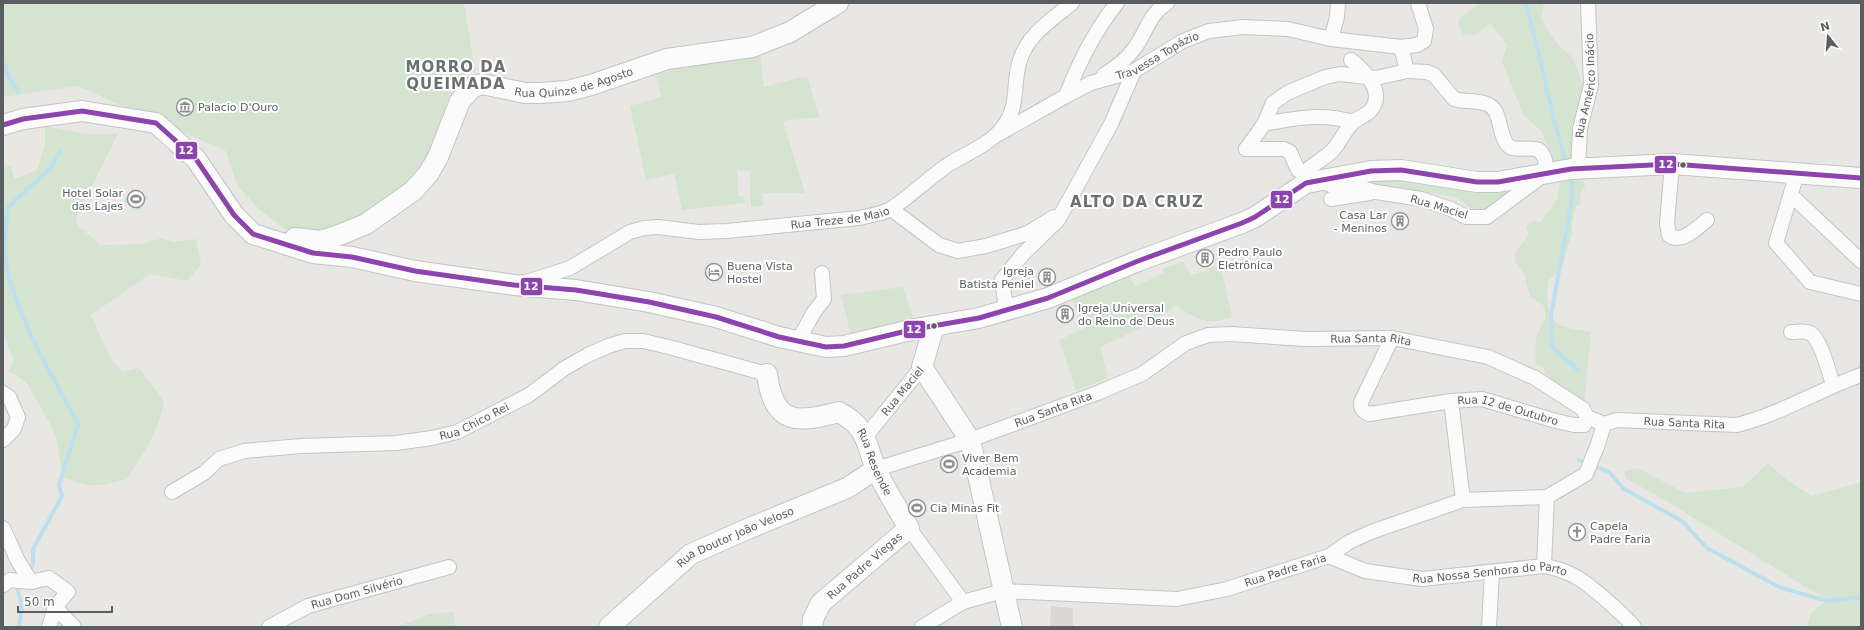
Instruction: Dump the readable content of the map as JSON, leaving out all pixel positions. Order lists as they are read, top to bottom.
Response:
{
  "streets": {
    "main road": [
      "Rua Quinze de Agosto",
      "Rua Maciel",
      "Rua Resende",
      "Rua Doutor João Veloso",
      "Rua Padre Viegas"
    ],
    "street": [
      "Travessa Topázio",
      "Rua Américo Inácio",
      "Rua Treze de Maio",
      "Rua Santa Rita",
      "Rua 12 de Outubro",
      "Rua Chico Rei",
      "Rua Padre Faria",
      "Rua Nossa Senhora do Parto",
      "Rua Dom Silvério"
    ]
  },
  "crossings": [
    ["Travessa Topázio", "Rua Treze de Maio"],
    ["Rua Américo Inácio", "Rua Maciel"],
    ["Rua Maciel", "Rua Resende"],
    ["Rua Santa Rita", "Rua 12 de Outubro"],
    ["Rua Santa Rita", "Rua Resende"],
    ["Rua Santa Rita", "Rua Doutor João Veloso"],
    ["Rua Santa Rita", "Rua Padre Faria"],
    ["Rua 12 de Outubro", "Rua Padre Faria"],
    ["Rua Chico Rei", "Rua Resende"],
    ["Rua Resende", "Rua Doutor João Veloso"],
    ["Rua Resende", "Rua Padre Viegas"],
    ["Rua Resende", "Rua Padre Faria"],
    ["Rua Padre Faria", "Rua Nossa Senhora do Parto"]
  ],
  "districts": ["MORRO DA QUEIMADA", "ALTO DA CRUZ"],
  "places": {
    "museum": ["Palacio D'Ouro"],
    "sports": ["Hotel Solar das Lajes", "Viver Bem Academia", "Cia Minas Fit"],
    "building": [
      "Casa Lar - Meninos",
      "Pedro Paulo Eletrônica",
      "Igreja Batista Peniel",
      "Igreja Universal do Reino de Deus"
    ],
    "hotel": ["Buena Vista Hostel"],
    "church": ["Capela Padre Faria"]
  },
  "lines": ["transit line 12"],
  "scale_bar": "50 m",
  "north": "top"
}
